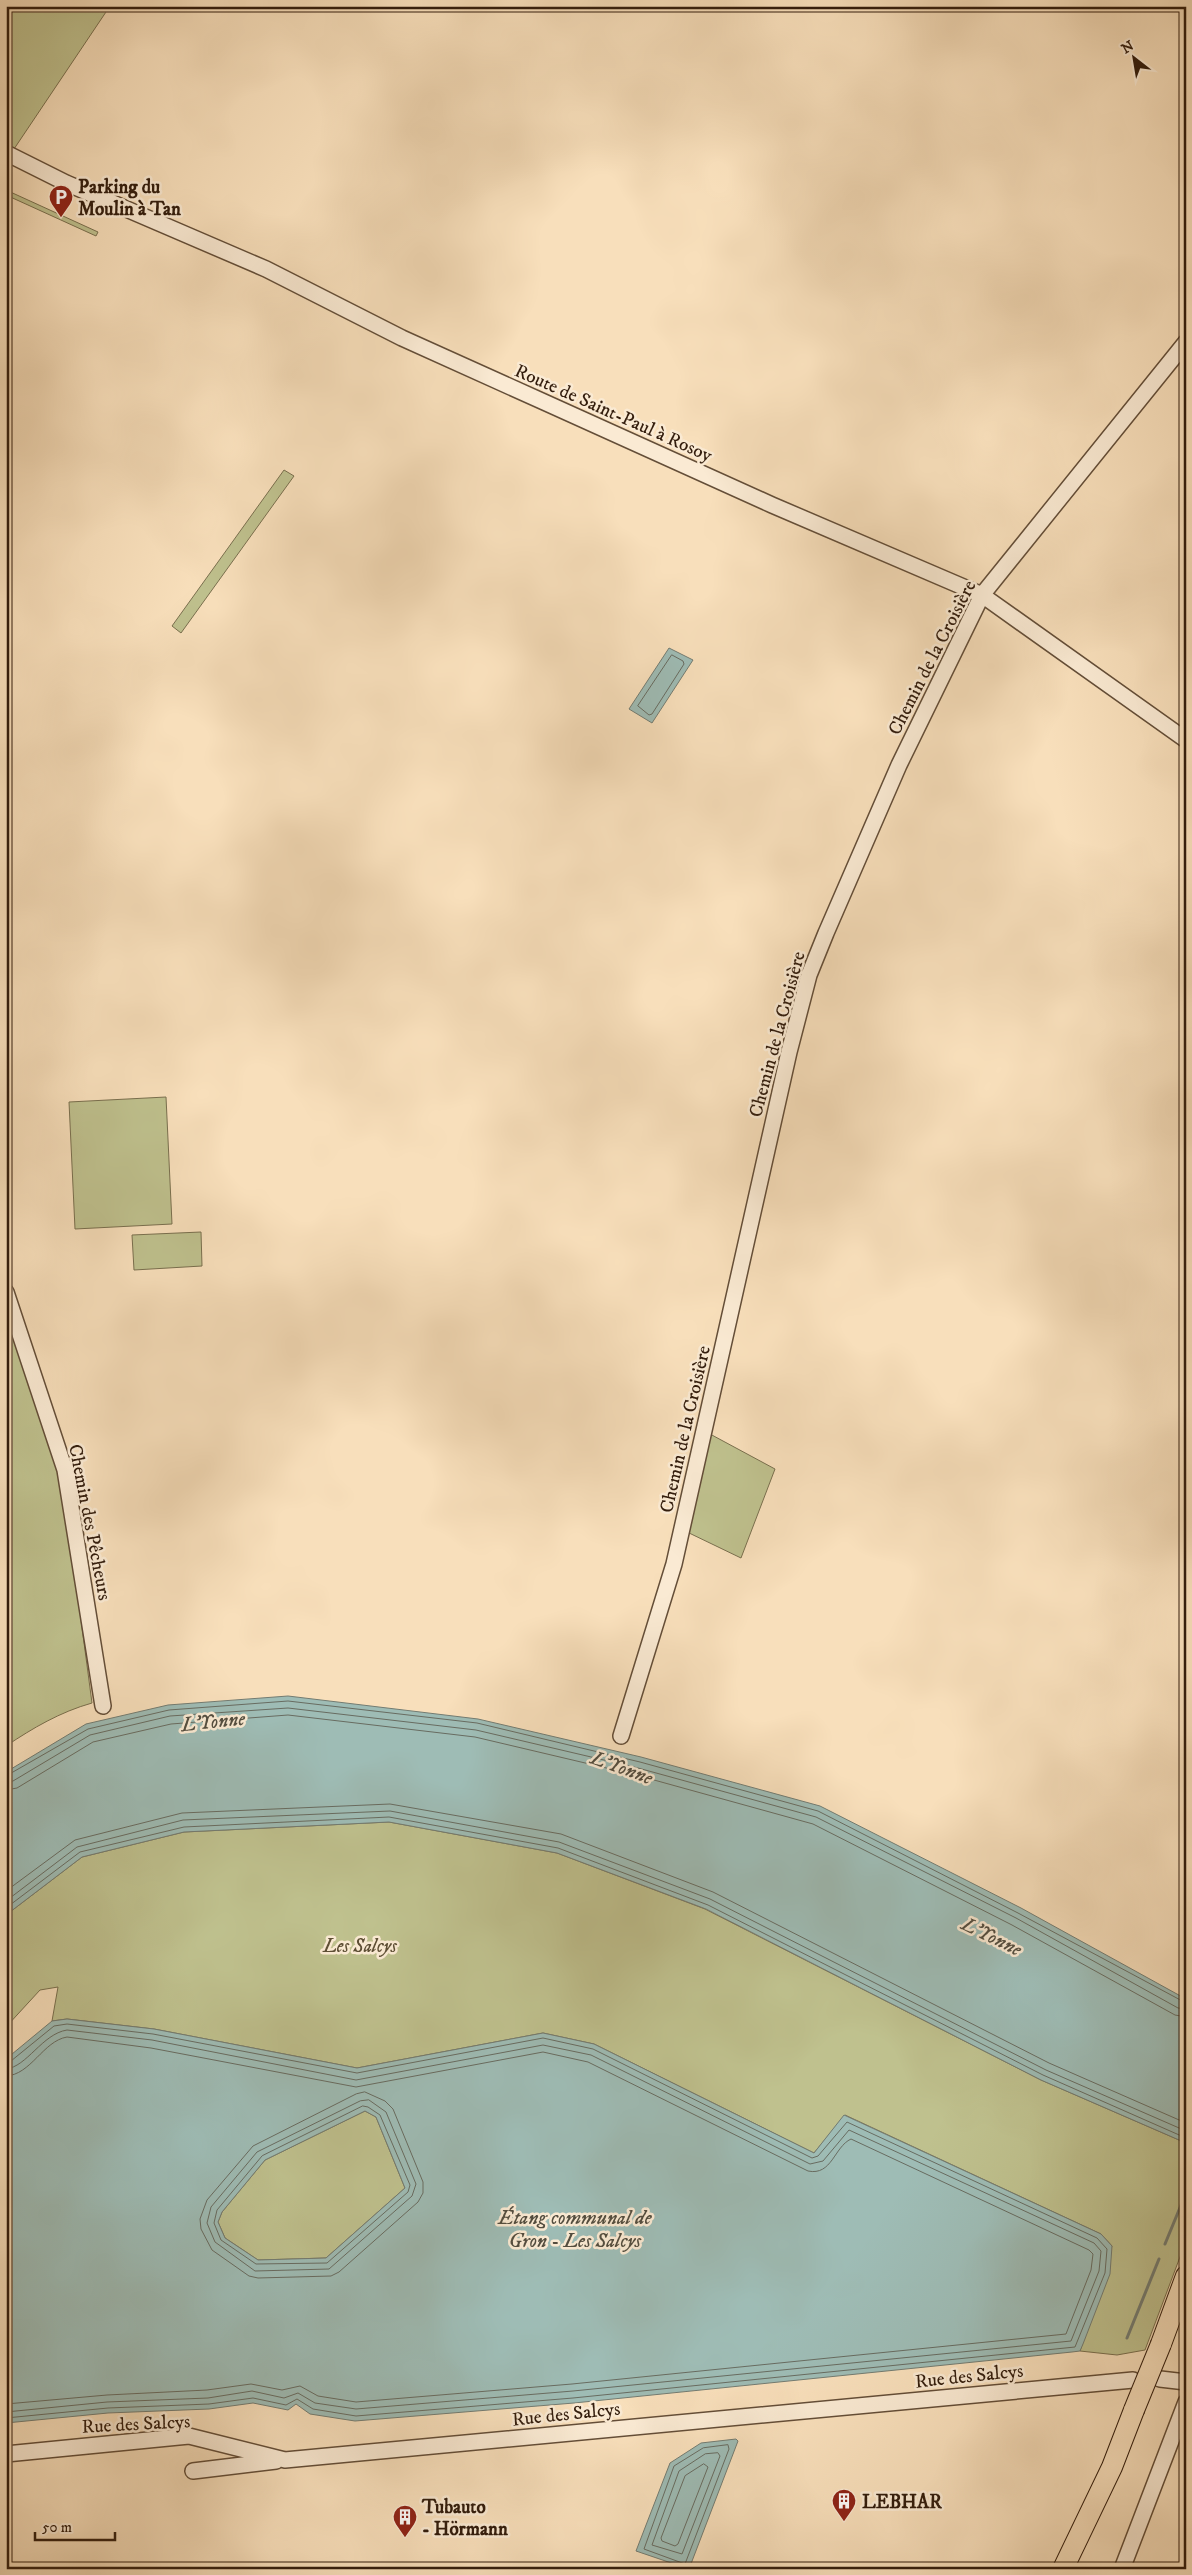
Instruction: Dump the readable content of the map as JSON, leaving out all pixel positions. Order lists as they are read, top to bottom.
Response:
{
  "streets": {
    "street": [
      "Route de Saint-Paul à Rosoy",
      "Chemin de la Croisière",
      "Chemin des Pêcheurs",
      "Rue des Salcys"
    ]
  },
  "crossings": [
    ["Route de Saint-Paul à Rosoy", "Chemin de la Croisière"]
  ],
  "water": ["L'Yonne", "Étang communal de Gron - Les Salcys"],
  "parks": ["Les Salcys"],
  "places": {
    "parking": ["Parking du Moulin à Tan"],
    "building": ["LEBHAR", "Tubauto - Hörmann"]
  },
  "scale_bar": "50 m",
  "north": "top left"
}
